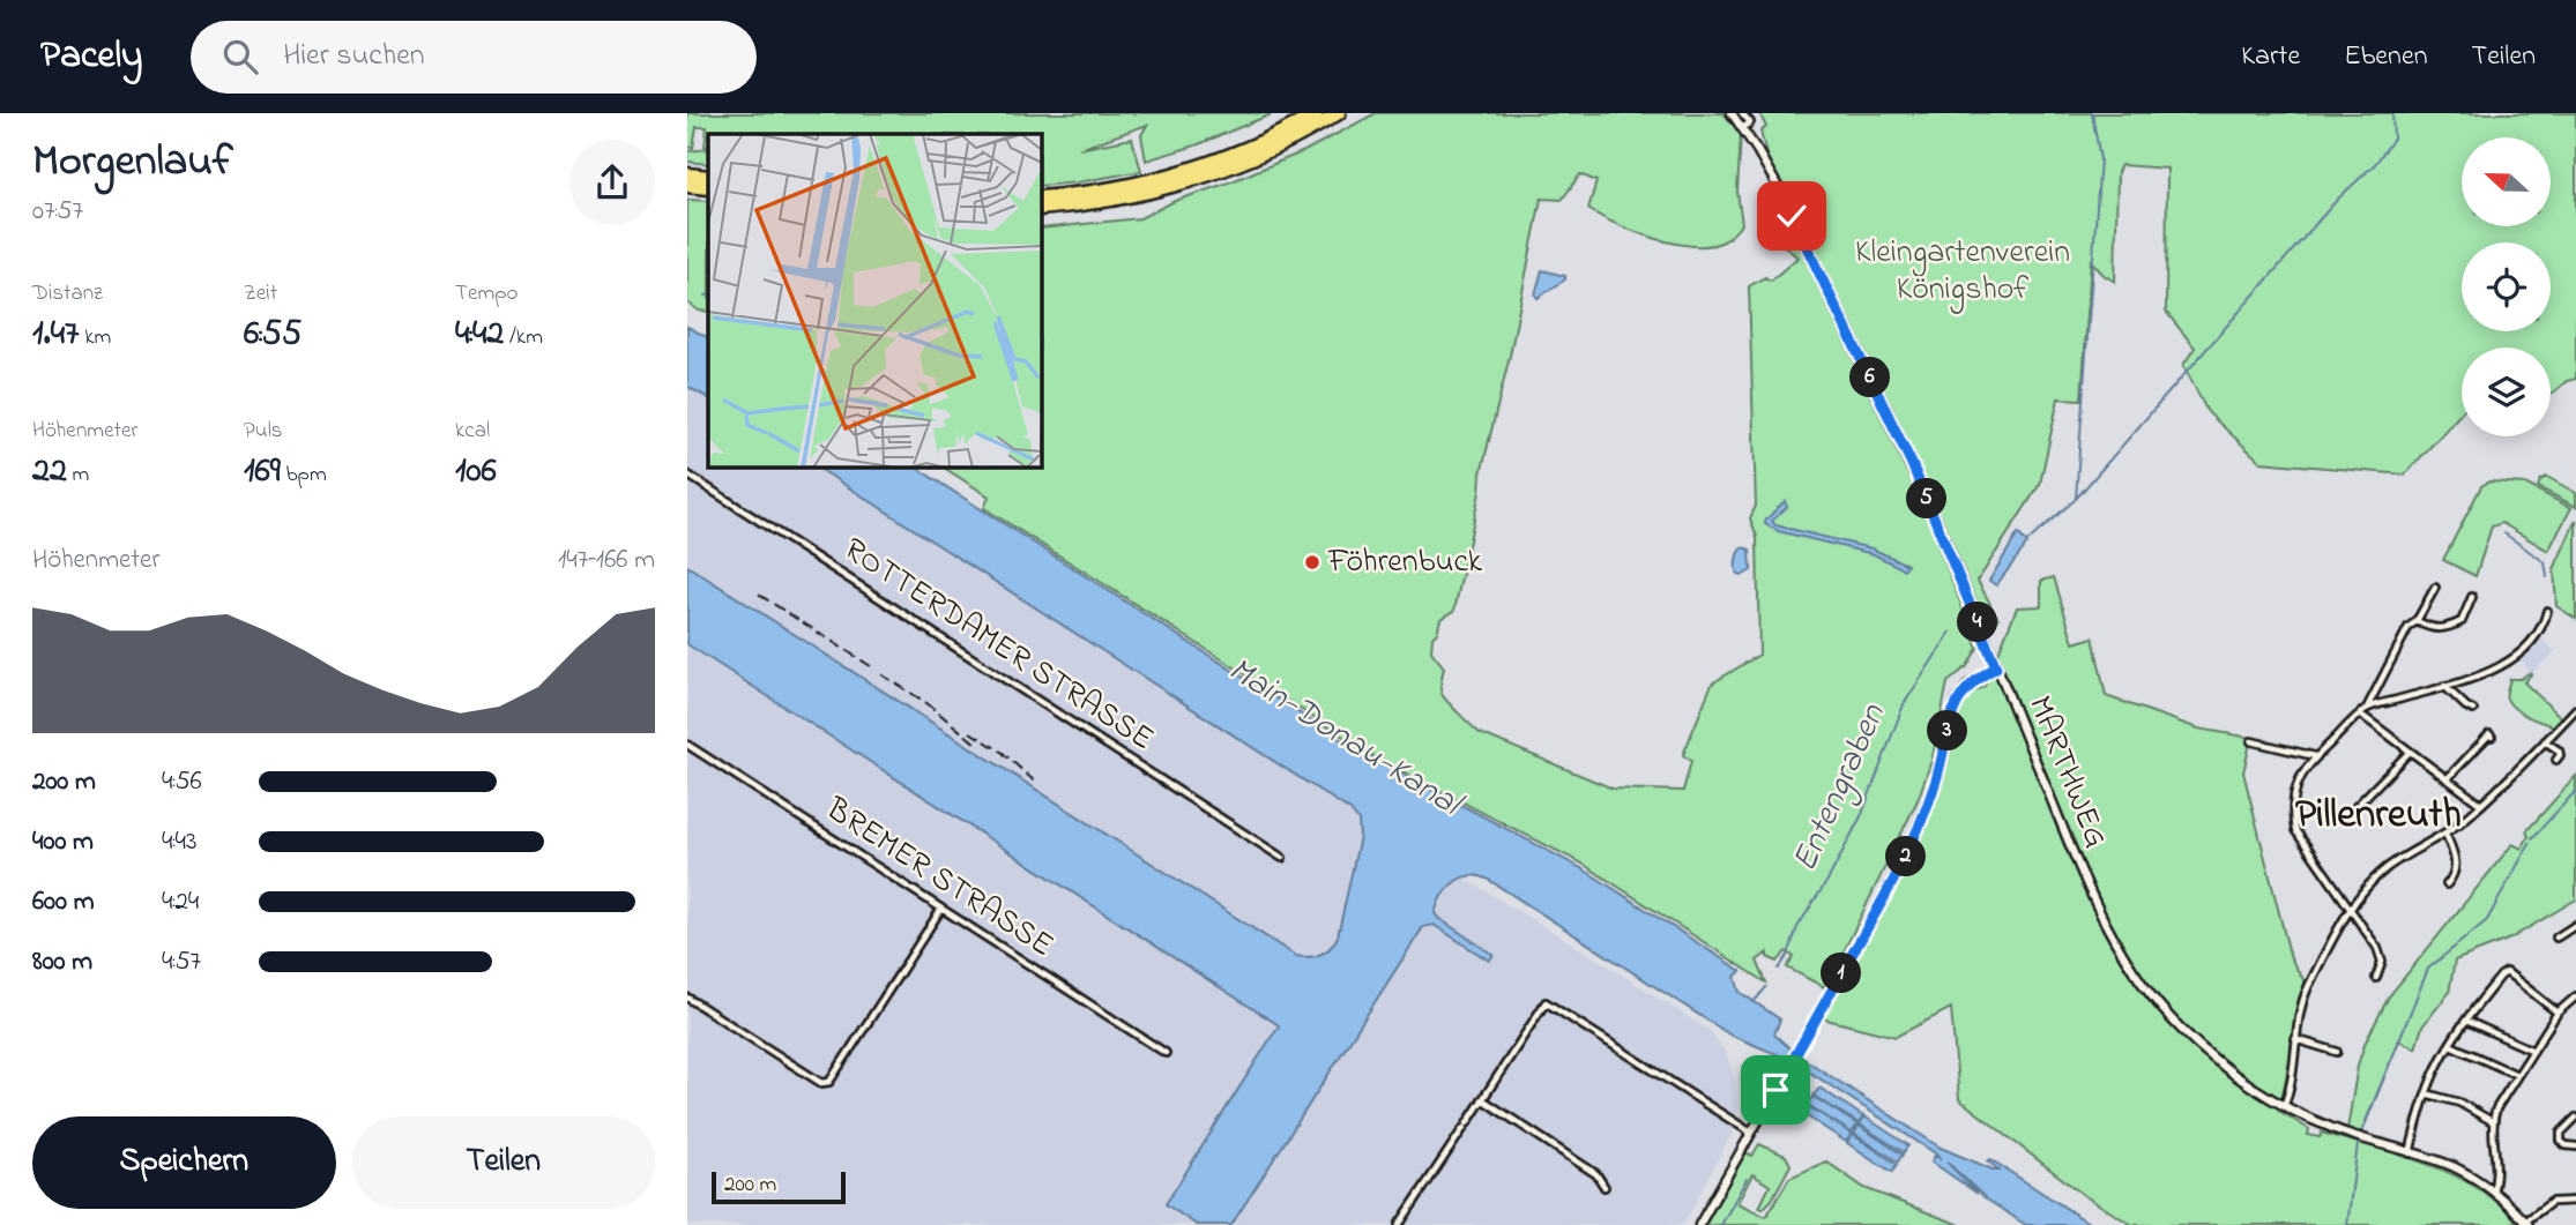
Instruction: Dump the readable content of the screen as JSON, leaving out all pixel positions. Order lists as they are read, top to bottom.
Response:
{
  "streets": {
    "main road": ["MARTHWEG"],
    "street": ["ROTTERDAMER STRASSE", "BREMER STRASSE"]
  },
  "districts": ["Pillenreuth"],
  "water": ["Main-Donau-Kanal", "Entengraben"],
  "parks": ["Kleingartenverein Königshof"],
  "places": ["Föhrenbuck"],
  "scale_bar": "200 m",
  "north": "left",
  "page": {
    "header": "Pacely",
    "search": "Hier suchen",
    "nav": ["Karte", "Ebenen", "Teilen"],
    "heading": ["Morgenlauf", "07:57"],
    "stats": [
      ["Distanz", "1.47 km"],
      ["Zeit", "6:55"],
      ["Tempo", "4:42 /km"],
      ["Höhenmeter", "22 m"],
      ["Puls", "169 bpm"],
      ["kcal", "106"]
    ],
    "pins": [
      "6",
      "5",
      "4",
      "3",
      "2",
      "1"
    ],
    "chart": ["Höhenmeter", "147–166 m"],
    "list": [
      {
        "name": "200 m",
        "note": "4:56"
      },
      {
        "name": "400 m",
        "note": "4:43"
      },
      {
        "name": "600 m",
        "note": "4:24"
      },
      {
        "name": "800 m",
        "note": "4:57"
      }
    ],
    "buttons": ["Speichern", "Teilen"],
    "scale": "200 m"
  }
}
